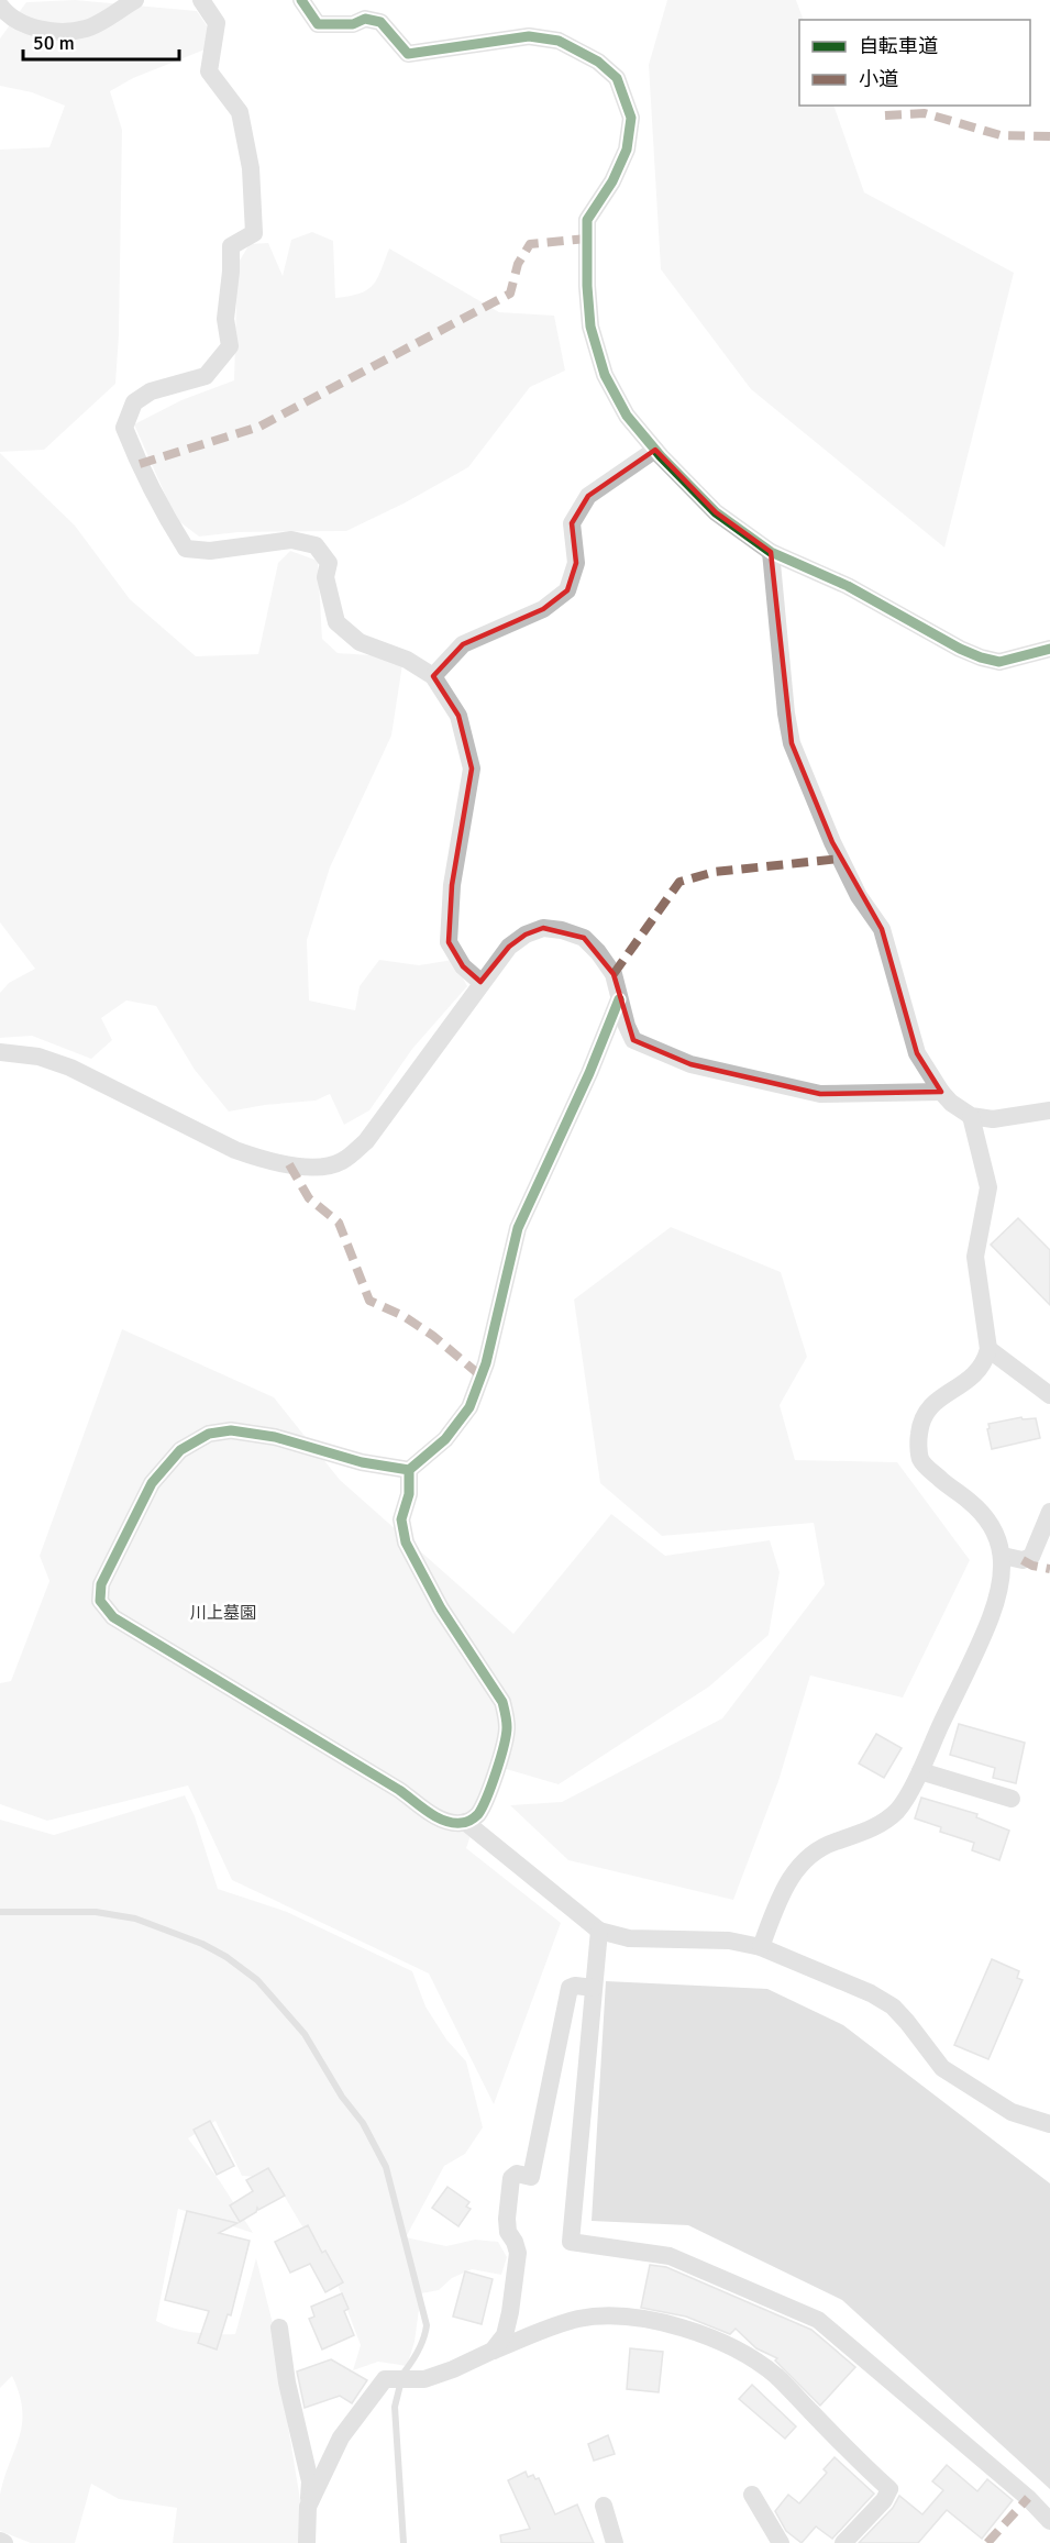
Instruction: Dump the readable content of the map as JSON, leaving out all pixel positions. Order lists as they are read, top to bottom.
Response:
{
  "parks": ["川上墓園"],
  "legend": ["自転車道", "小道"],
  "scale_bar": "50 m"
}
